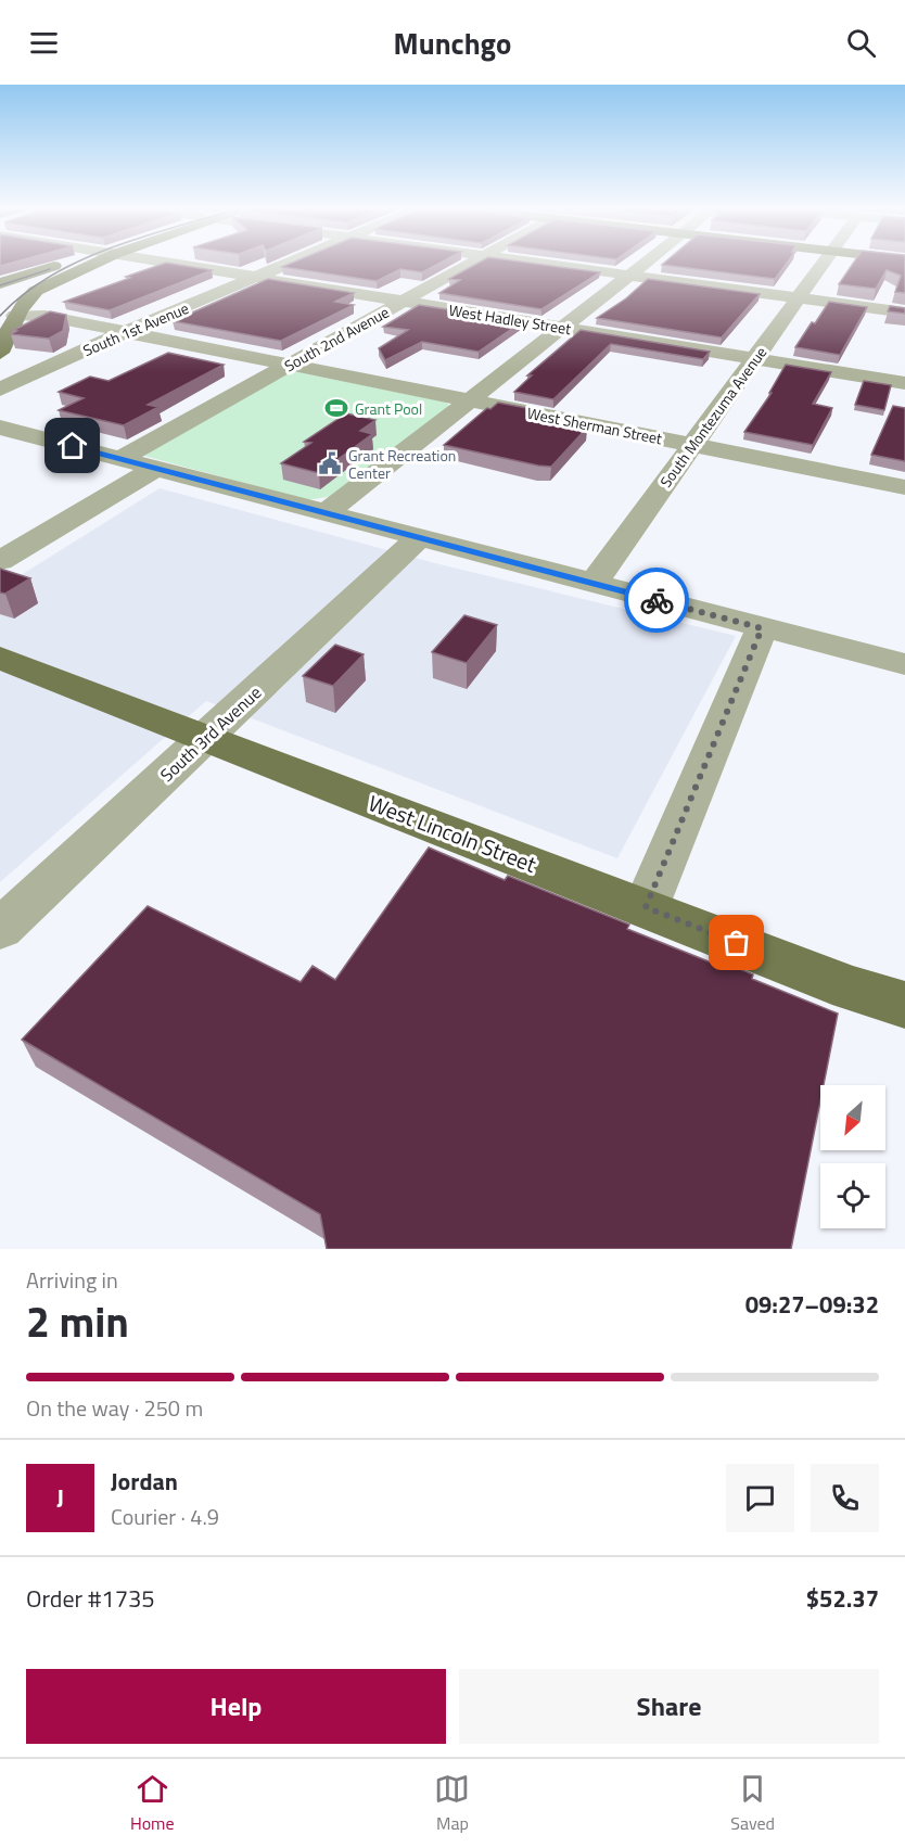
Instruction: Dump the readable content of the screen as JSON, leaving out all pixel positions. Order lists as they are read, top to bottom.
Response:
{
  "streets": {
    "main road": ["West Lincoln Street"],
    "street": [
      "West Hadley Street",
      "South 1st Avenue",
      "South 2nd Avenue",
      "South Montezuma Avenue",
      "West Sherman Street",
      "South 3rd Avenue"
    ]
  },
  "crossings": [
    ["West Hadley Street", "South 1st Avenue"],
    ["West Hadley Street", "South 2nd Avenue"],
    ["West Hadley Street", "South Montezuma Avenue"],
    ["South 1st Avenue", "West Sherman Street"],
    ["South 2nd Avenue", "West Sherman Street"],
    ["South Montezuma Avenue", "West Sherman Street"],
    ["South 3rd Avenue", "West Lincoln Street"]
  ],
  "places": {
    "sports": ["Grant Pool"],
    "public building": ["Grant Recreation Center"]
  },
  "north": "bottom left",
  "page": {
    "header": "Munchgo",
    "heading": ["2 min", "Arriving in", "09:27–09:32"],
    "panel": [
      "Jordan",
      "Courier · 4.9",
      "Order #1735",
      "$52.37"
    ],
    "bar": "On the way · 250 m",
    "round": "J",
    "buttons": ["Help", "Share"],
    "tabs": ["Home", "Map", "Saved"]
  }
}
